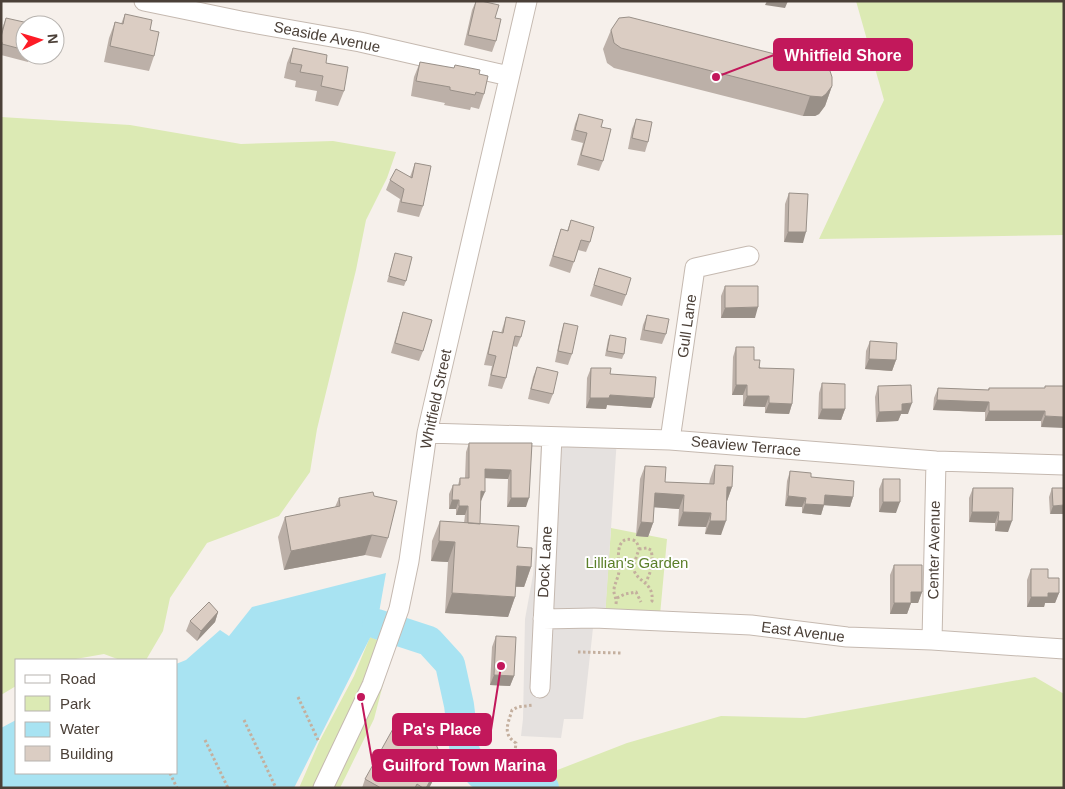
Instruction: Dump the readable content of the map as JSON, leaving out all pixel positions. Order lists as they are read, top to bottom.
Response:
{
  "streets": {
    "street": [
      "Seaside Avenue",
      "Gull Lane",
      "Whitfield Street",
      "Seaview Terrace",
      "Center Avenue",
      "Dock Lane",
      "East Avenue"
    ]
  },
  "crossings": [
    ["Seaside Avenue", "Whitfield Street"],
    ["Gull Lane", "Seaview Terrace"],
    ["Whitfield Street", "Seaview Terrace"],
    ["Seaview Terrace", "Center Avenue"],
    ["Seaview Terrace", "Dock Lane"],
    ["Center Avenue", "East Avenue"],
    ["Dock Lane", "East Avenue"]
  ],
  "parks": ["Lillian's Garden"],
  "places": ["Whitfield Shore", "Pa's Place", "Guilford Town Marina"],
  "legend": [
    "Road",
    "Park",
    "Water",
    "Building"
  ],
  "north": "right"
}
